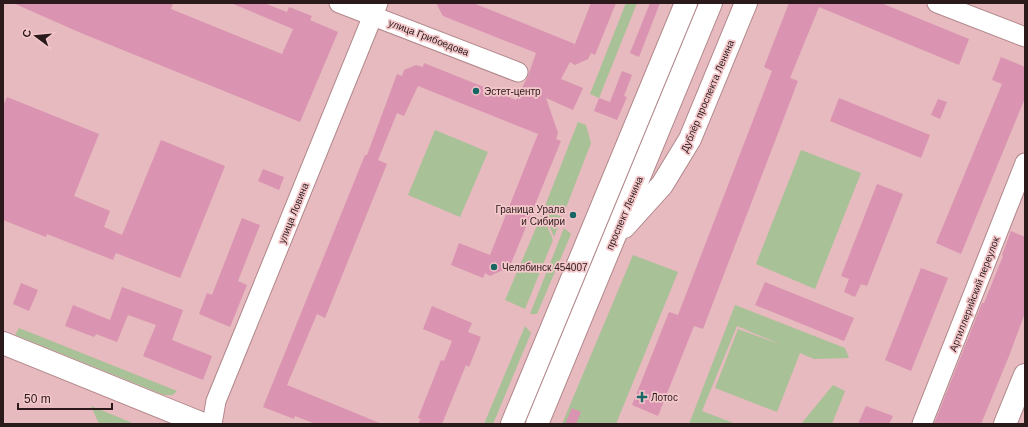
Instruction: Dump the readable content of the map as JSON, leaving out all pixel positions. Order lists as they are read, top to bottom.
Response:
{
  "streets": {
    "main road": ["Дублёр проспекта Ленина", "проспект Ленина"],
    "street": ["улица Грибоедова", "улица Ловина", "Артиллерийский переулок"]
  },
  "crossings": [
    ["улица Грибоедова", "улица Ловина"],
    ["Дублёр проспекта Ленина", "проспект Ленина"]
  ],
  "places": {
    "other": ["Эстет-центр", "Граница Урала и Сибири", "Челябинск 454007"],
    "health": ["Лотос"]
  },
  "scale_bar": "50 m",
  "north": "left"
}
